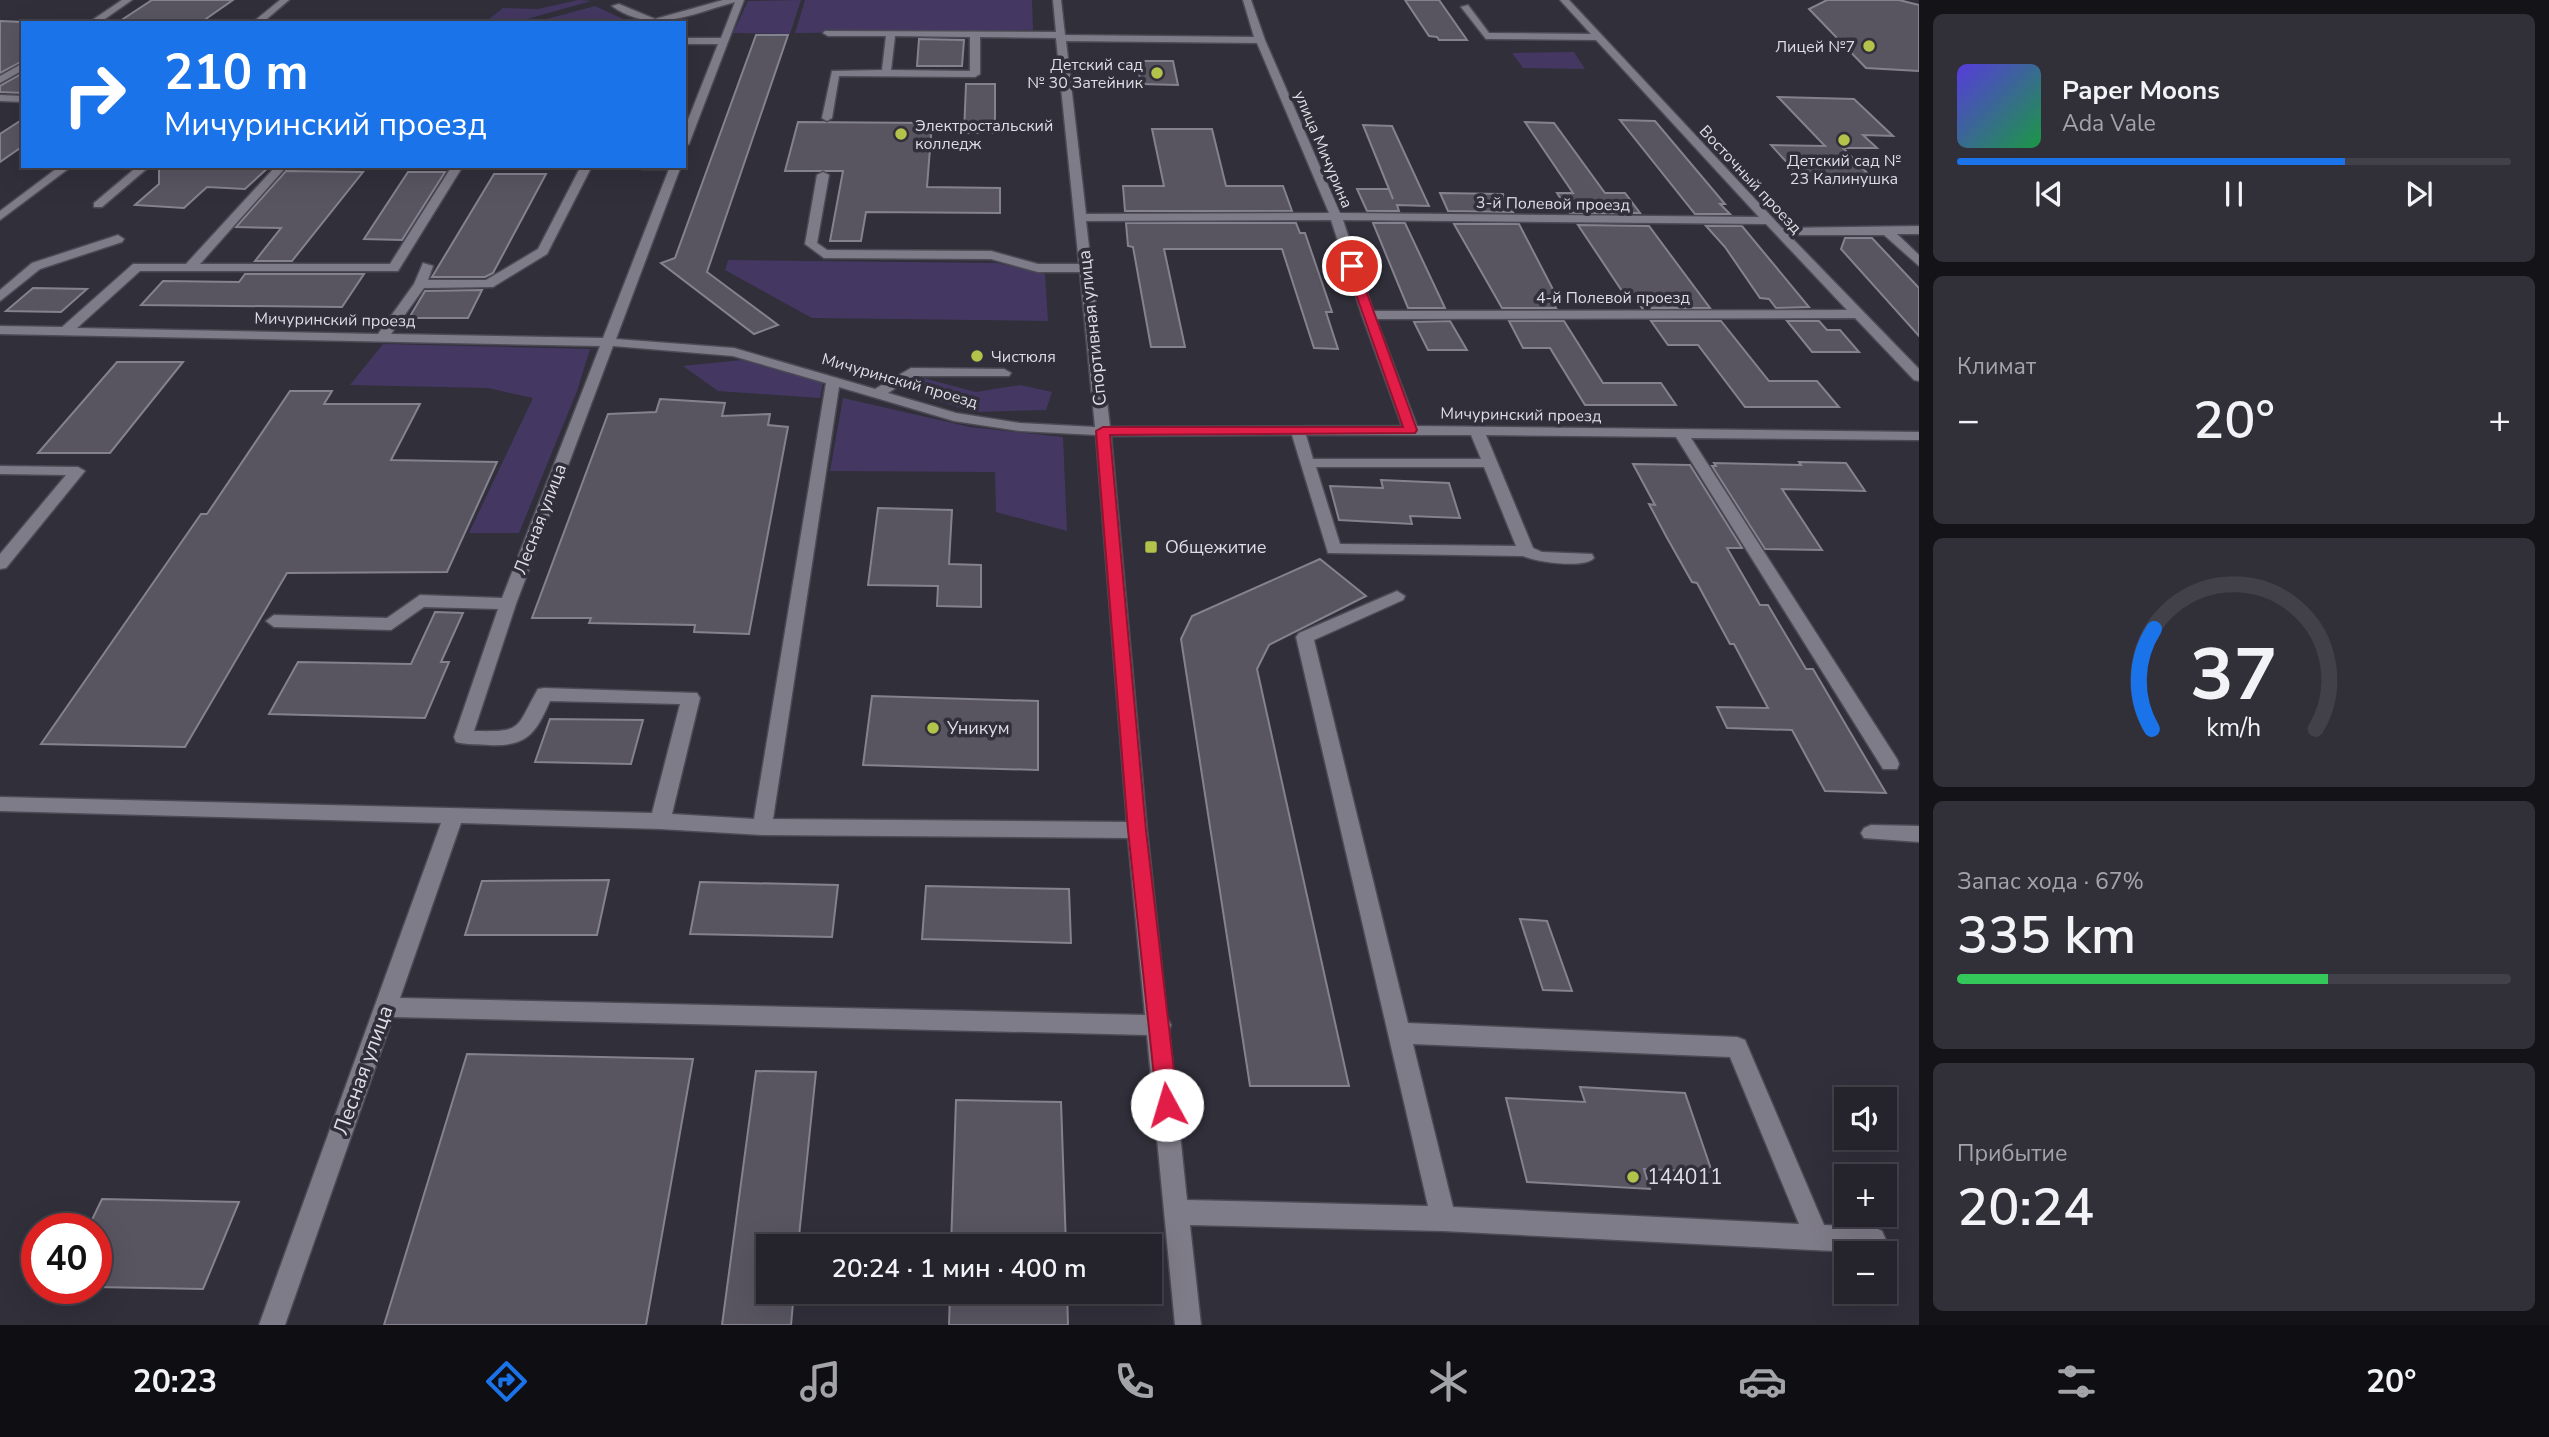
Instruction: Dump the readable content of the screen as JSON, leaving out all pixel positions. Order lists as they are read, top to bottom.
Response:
{
  "streets": {
    "street": [
      "улица Мичурина",
      "Восточный проезд",
      "3-й Полевой проезд",
      "4-й Полевой проезд",
      "Мичуринский проезд",
      "Спортивная улица",
      "Лесная улица"
    ]
  },
  "crossings": [
    ["улица Мичурина", "3-й Полевой проезд"],
    ["улица Мичурина", "4-й Полевой проезд"],
    ["улица Мичурина", "Мичуринский проезд"],
    ["Восточный проезд", "3-й Полевой проезд"],
    ["Восточный проезд", "4-й Полевой проезд"],
    ["3-й Полевой проезд", "Спортивная улица"],
    ["Мичуринский проезд", "Спортивная улица"],
    ["Мичуринский проезд", "Лесная улица"]
  ],
  "places": {
    "other": [
      "Лицей №7",
      "Детский сад № 30 Затейник",
      "Электростальский колледж",
      "Детский сад № 23 Калинушка",
      "Чистюля",
      "Уникум",
      "144011"
    ],
    "transit": ["Общежитие"]
  },
  "page": {
    "turn": ["210 m", "Мичуринский проезд"],
    "song": ["Paper Moons", "Ada Vale"],
    "tile": [
      "Климат",
      ["Запас хода · 67%", "335 km"],
      ["Прибытие", "20:24"]
    ],
    "heat": ["−", "20°", "+"],
    "map_buttons": ["+", "−"],
    "limit": "40",
    "trip": "20:24 · 1 мин · 400 m",
    "tabs": ["20:23", "20°"],
    "gauge": ["37", "km/h"]
  }
}
